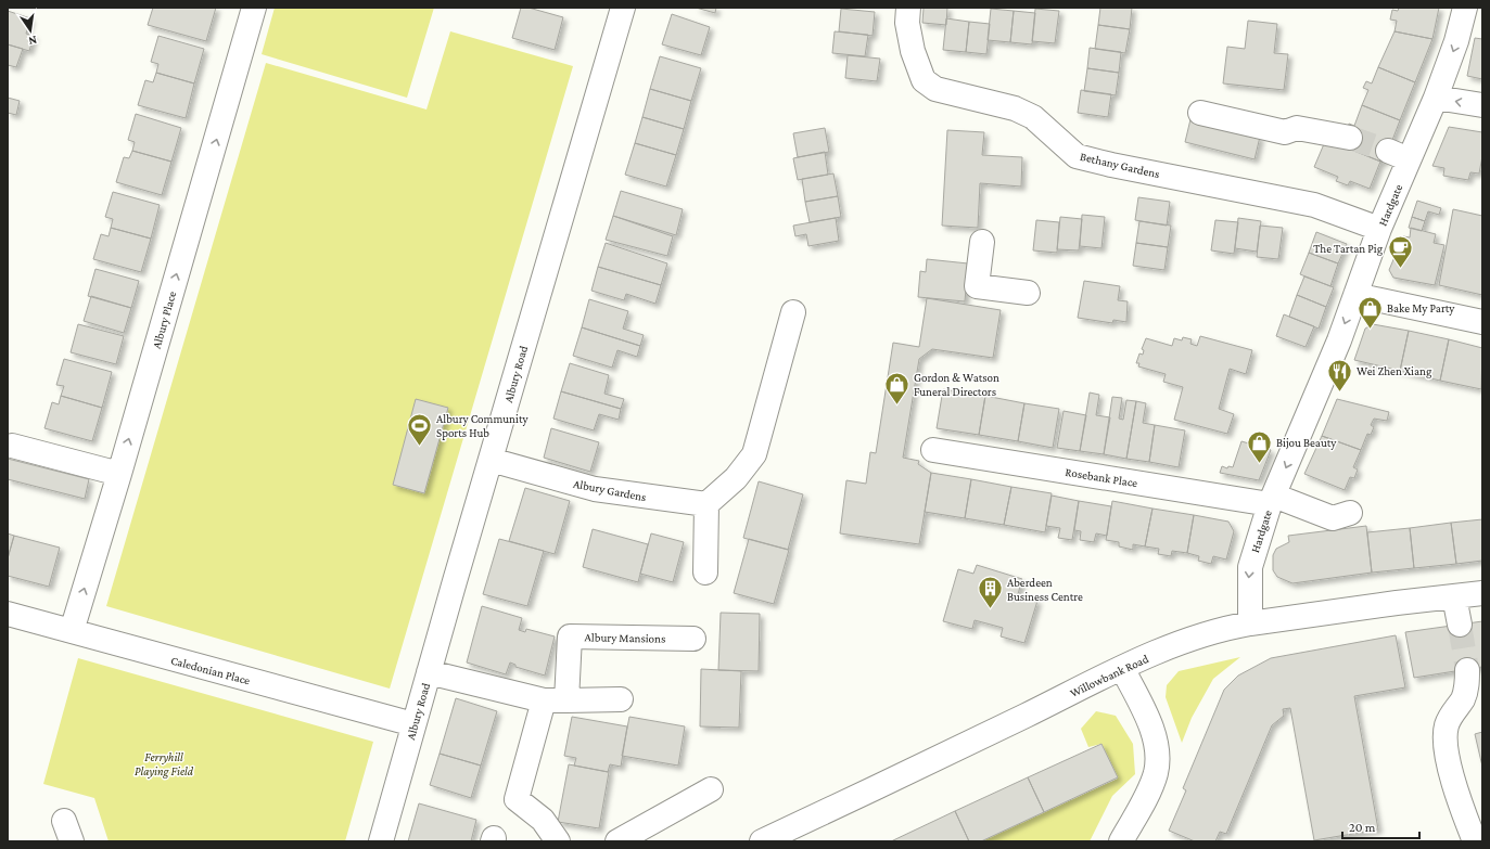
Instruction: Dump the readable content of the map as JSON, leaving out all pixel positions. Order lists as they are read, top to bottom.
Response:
{
  "streets": {
    "street": [
      "Bethany Gardens",
      "Hardgate",
      "Albury Place",
      "Albury Road",
      "Rosebank Place",
      "Albury Gardens",
      "Albury Mansions",
      "Caledonian Place",
      "Willowbank Road"
    ]
  },
  "crossings": [
    ["Bethany Gardens", "Hardgate"],
    ["Hardgate", "Rosebank Place"],
    ["Hardgate", "Willowbank Road"],
    ["Albury Place", "Caledonian Place"],
    ["Albury Road", "Albury Gardens"],
    ["Albury Road", "Caledonian Place"]
  ],
  "one_way": ["Hardgate", "Albury Place"],
  "parks": ["Ferryhill Playing Field"],
  "places": {
    "cafe": ["The Tartan Pig"],
    "shop": ["Bake My Party", "Gordon & Watson Funeral Directors", "Bijou Beauty"],
    "restaurant": ["Wei Zhen Xiang"],
    "sports": ["Albury Community Sports Hub"],
    "building": ["Aberdeen Business Centre"]
  },
  "scale_bar": "20 m",
  "north": "bottom"
}
